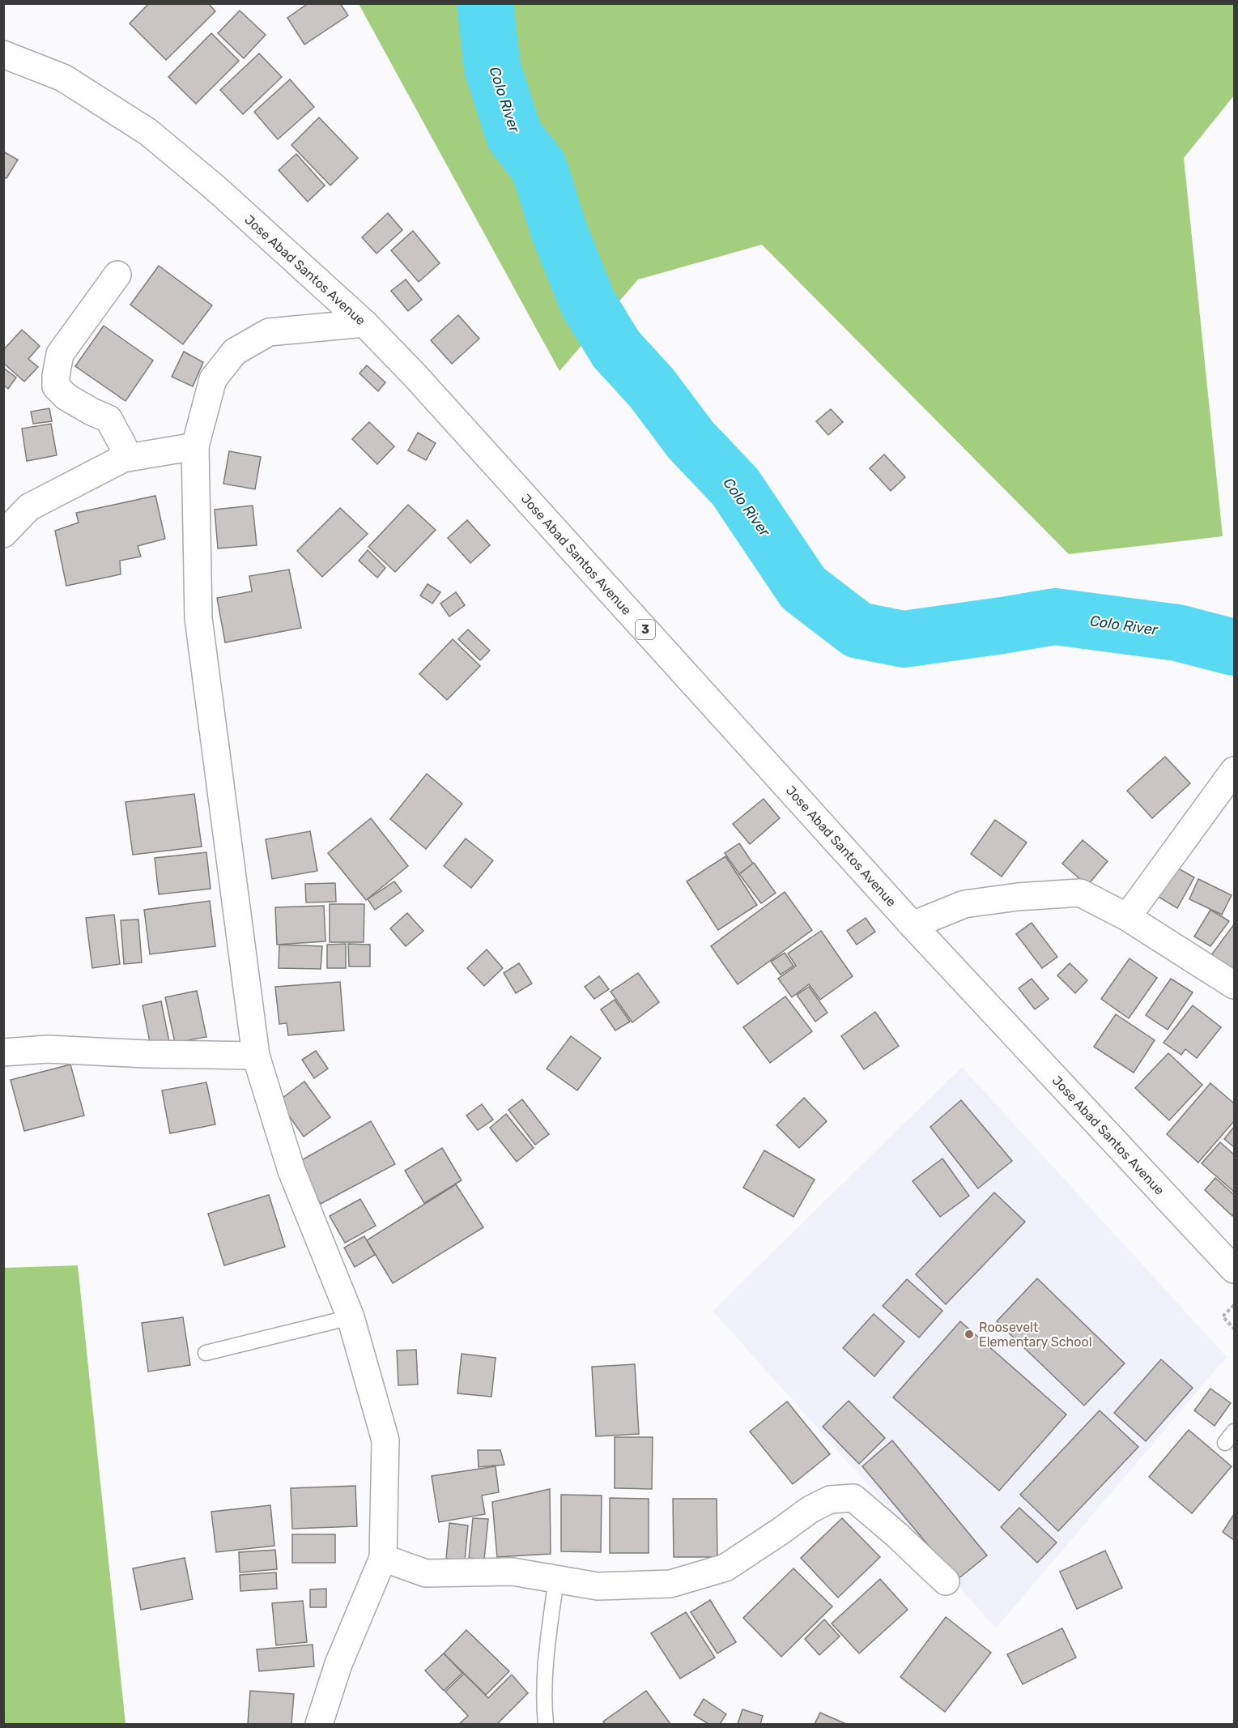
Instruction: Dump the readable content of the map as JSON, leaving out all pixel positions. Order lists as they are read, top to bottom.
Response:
{
  "streets": {
    "main road": ["Jose Abad Santos Avenue", "3"]
  },
  "water": ["Colo River"],
  "places": ["Roosevelt Elementary School"]
}
